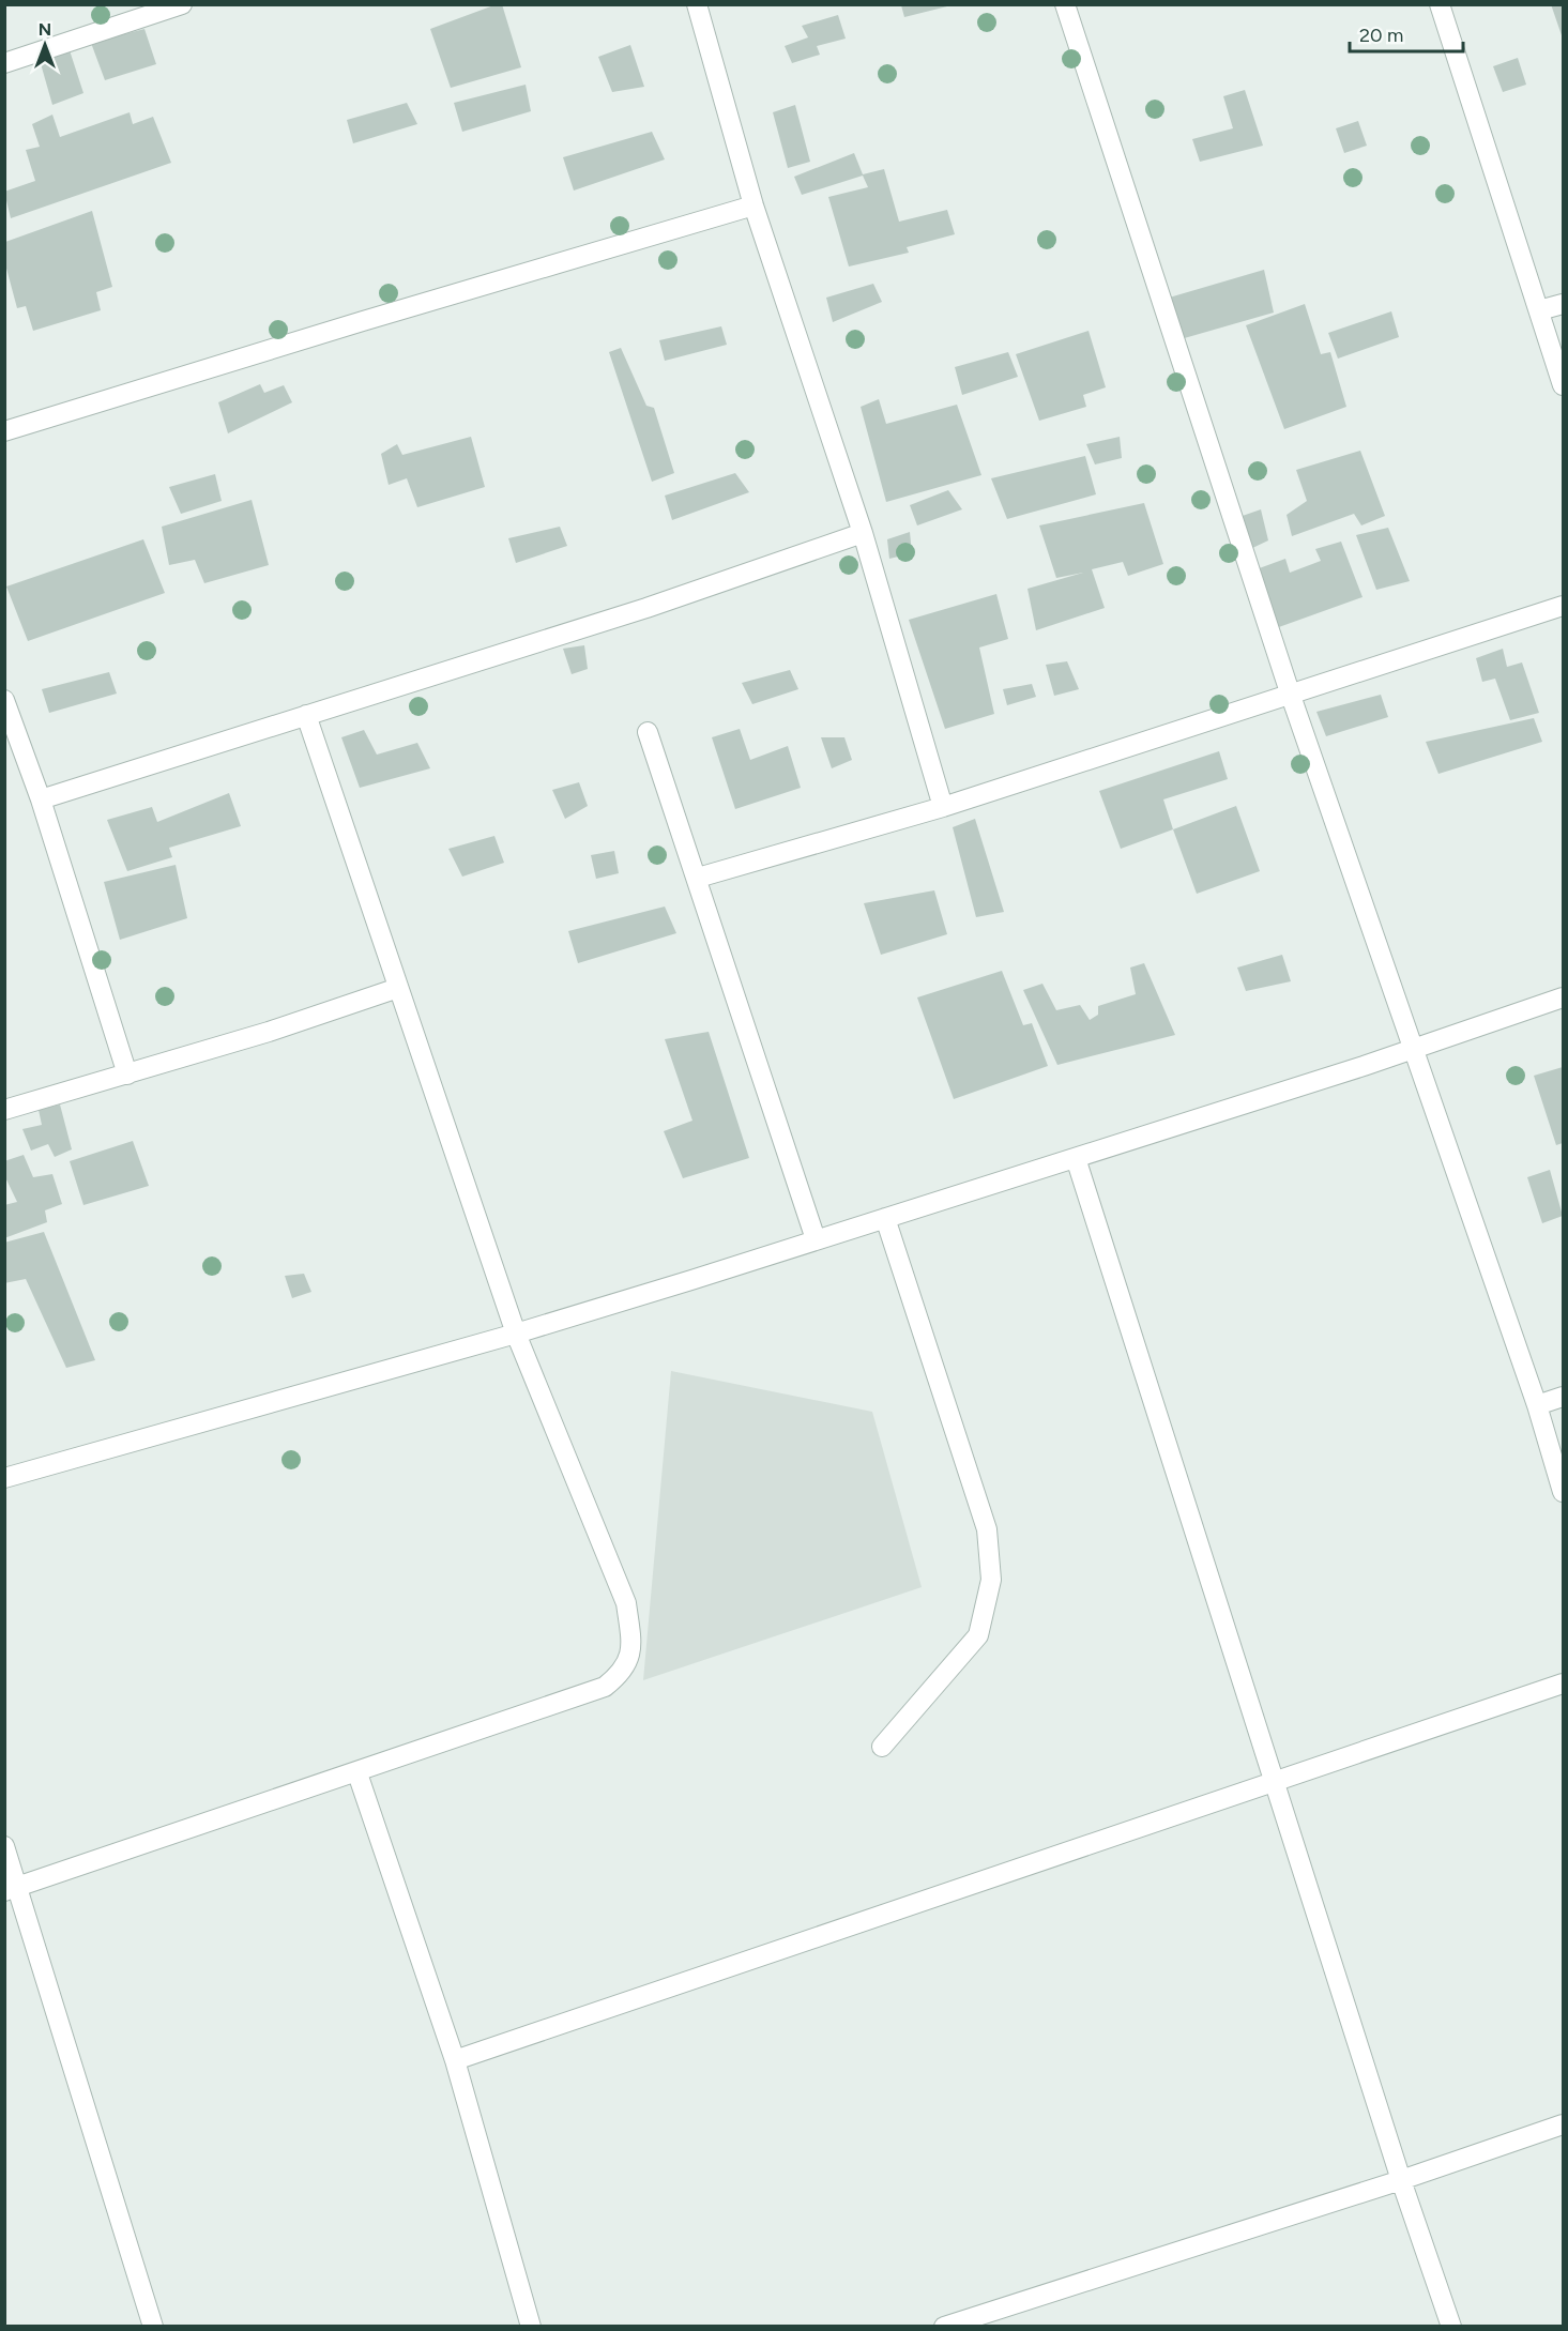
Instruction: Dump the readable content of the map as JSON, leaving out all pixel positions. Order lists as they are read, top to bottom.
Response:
{
  "scale_bar": "20 m",
  "north": "top"
}
